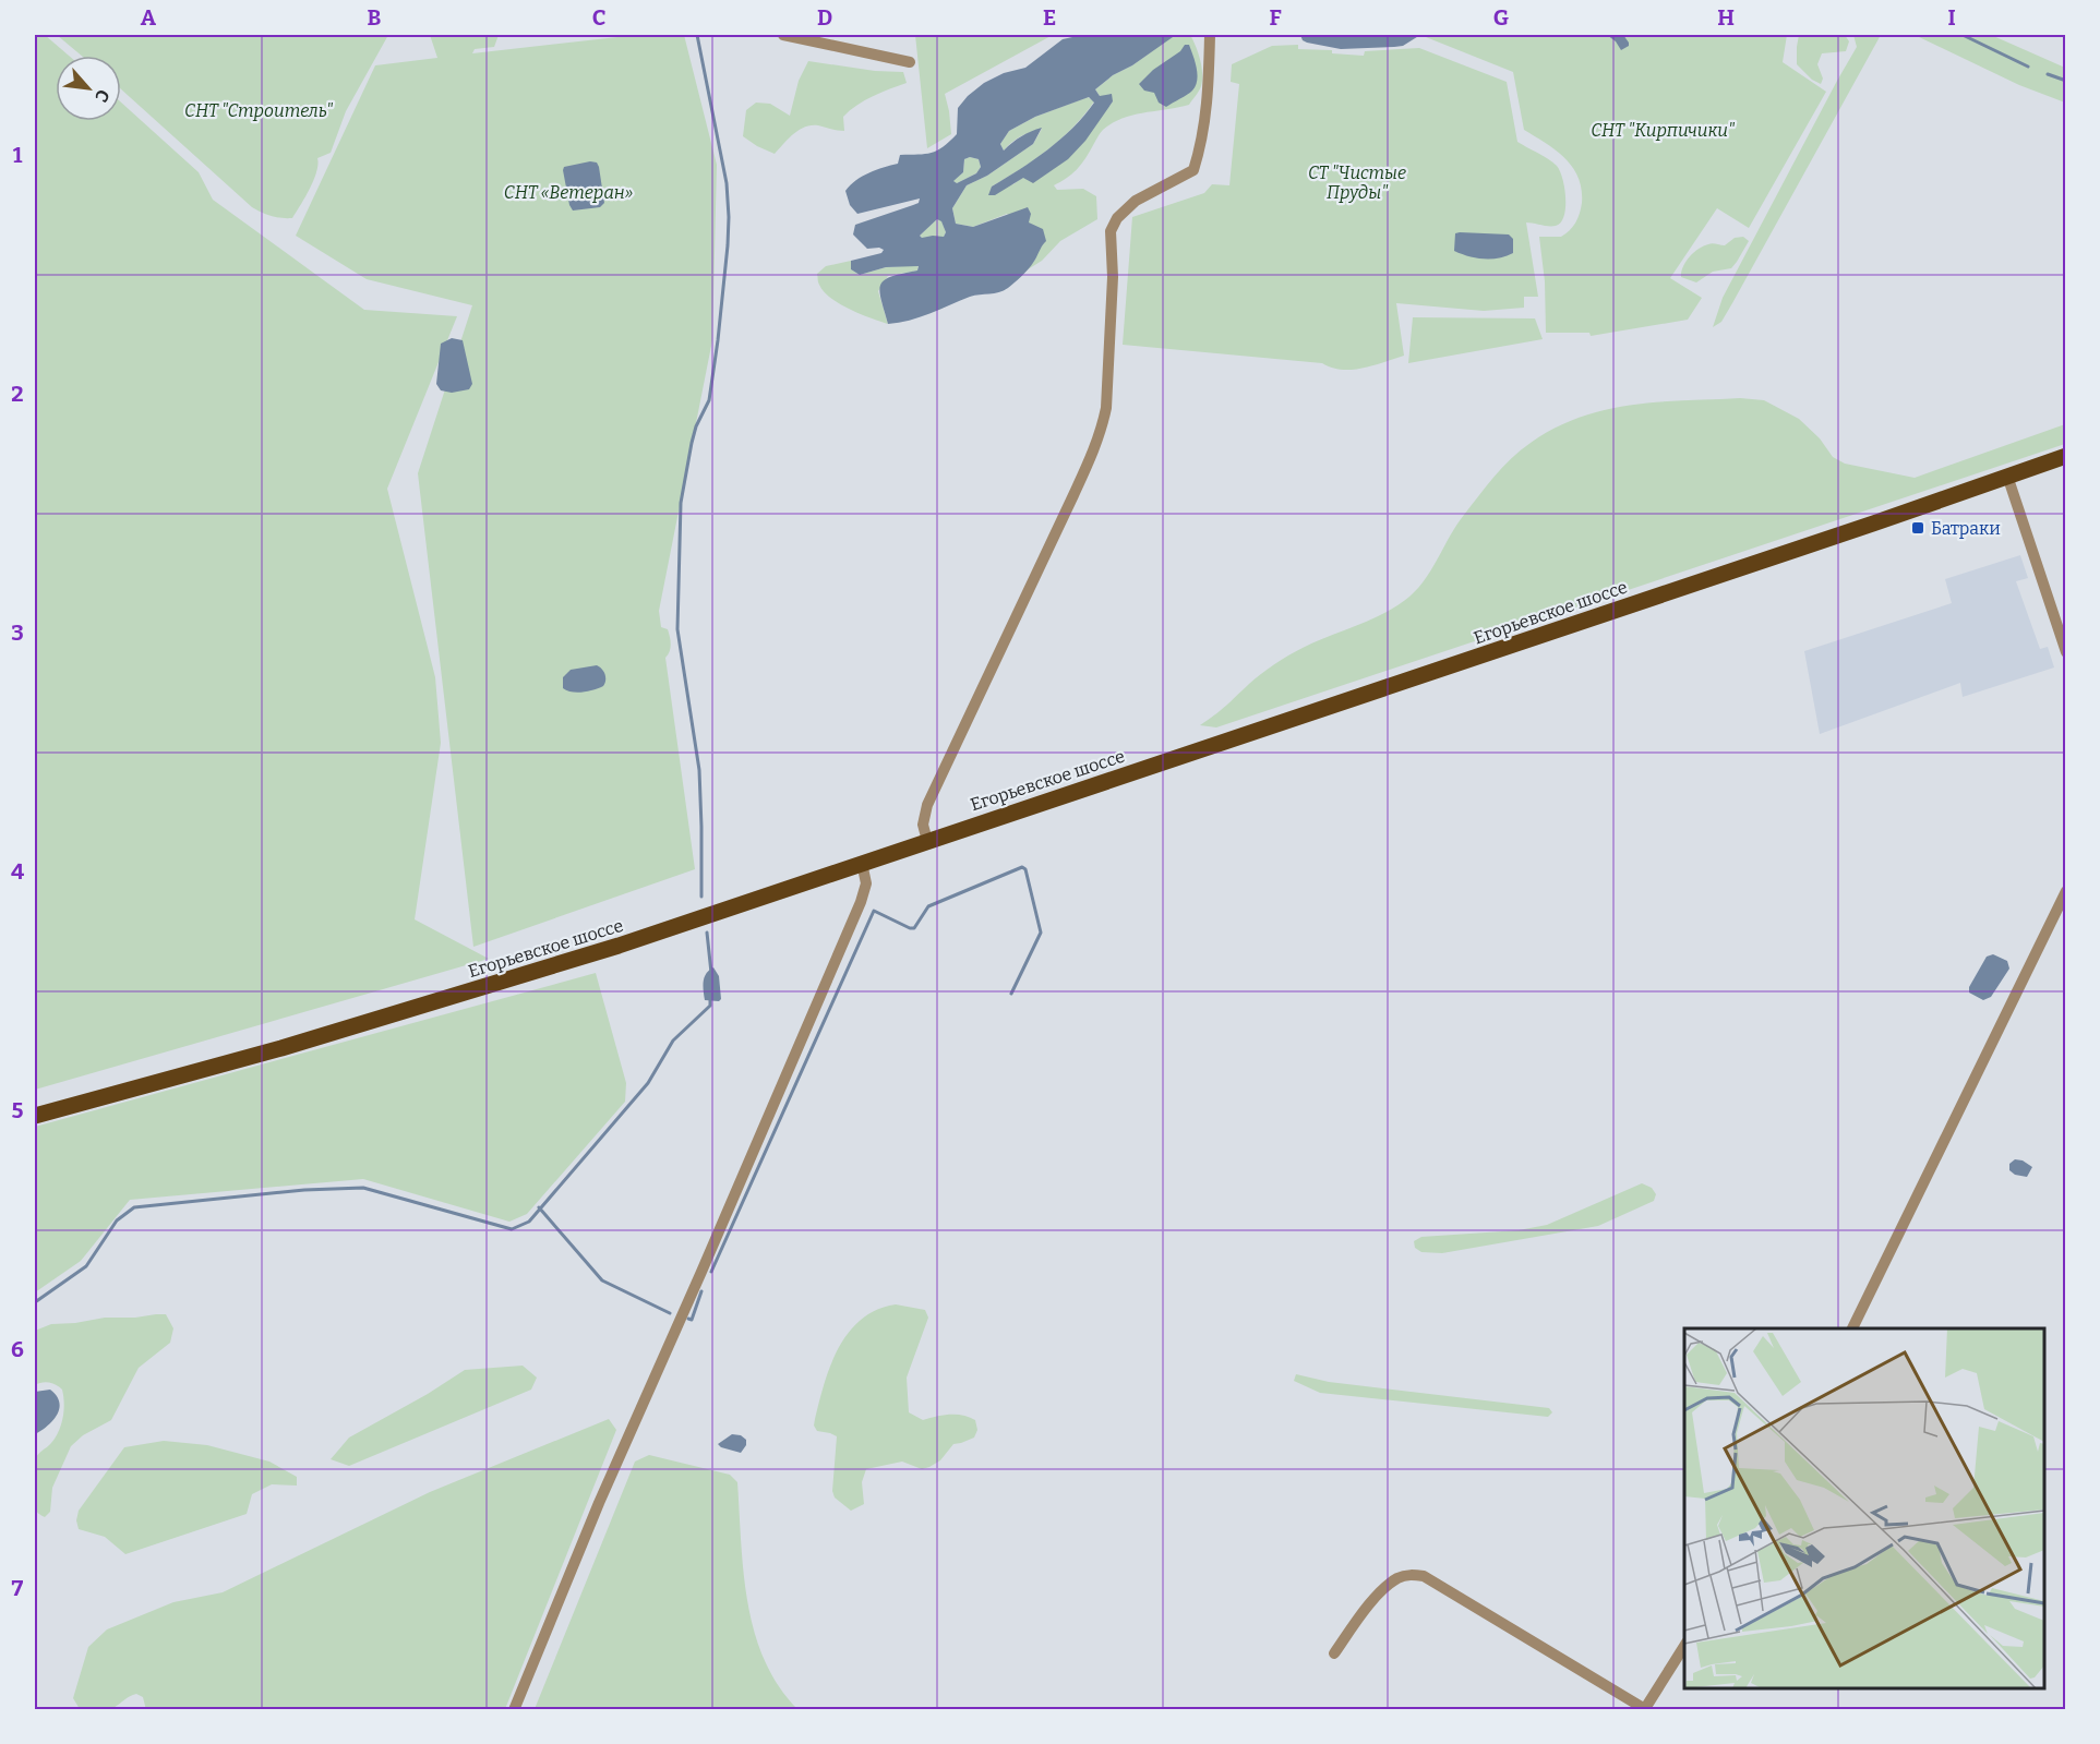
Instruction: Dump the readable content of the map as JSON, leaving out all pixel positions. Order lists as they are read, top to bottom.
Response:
{
  "streets": {
    "main road": ["Егорьевское шоссе"]
  },
  "parks": [
    "СНТ \"Строитель\"",
    "СНТ \"Кирпичики\"",
    "СТ \"Чистые Пруды\"",
    "СНТ «Ветеран»"
  ],
  "places": {
    "transit": ["Батраки"]
  },
  "north": "bottom right",
  "grid": {
    "columns": [
      "A",
      "B",
      "C",
      "D",
      "E",
      "F",
      "G",
      "H",
      "I"
    ],
    "rows": [
      "1",
      "2",
      "3",
      "4",
      "5",
      "6",
      "7"
    ]
  }
}
